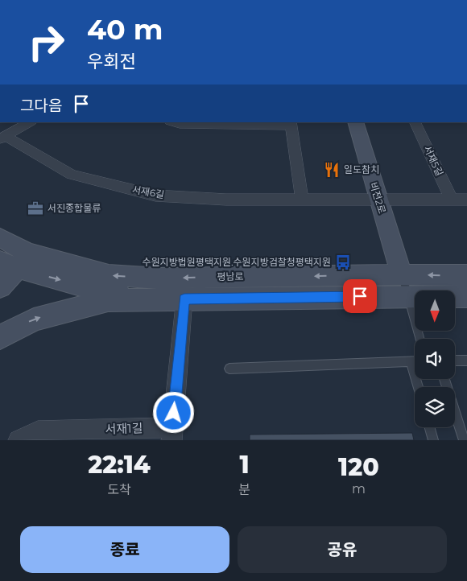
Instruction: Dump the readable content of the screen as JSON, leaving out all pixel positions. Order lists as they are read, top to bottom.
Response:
{
  "streets": {
    "street": [
      "서재5길",
      "서재6길",
      "비전2로",
      "평남로",
      "서재1길"
    ]
  },
  "crossings": [
    ["서재6길", "비전2로"],
    ["비전2로", "평남로"]
  ],
  "places": {
    "restaurant": ["일도참치"],
    "office": ["서진종합물류"],
    "bus stop": ["수원지방법원평택지원.수원지방검찰청평택지원"]
  },
  "north": "bottom",
  "page": {
    "turn": ["40 m", "우회전"],
    "then": "그다음",
    "eta": [
      "22:14",
      "도착",
      "1",
      "분",
      "120",
      "m"
    ],
    "buttons": ["종료", "공유"]
  }
}
